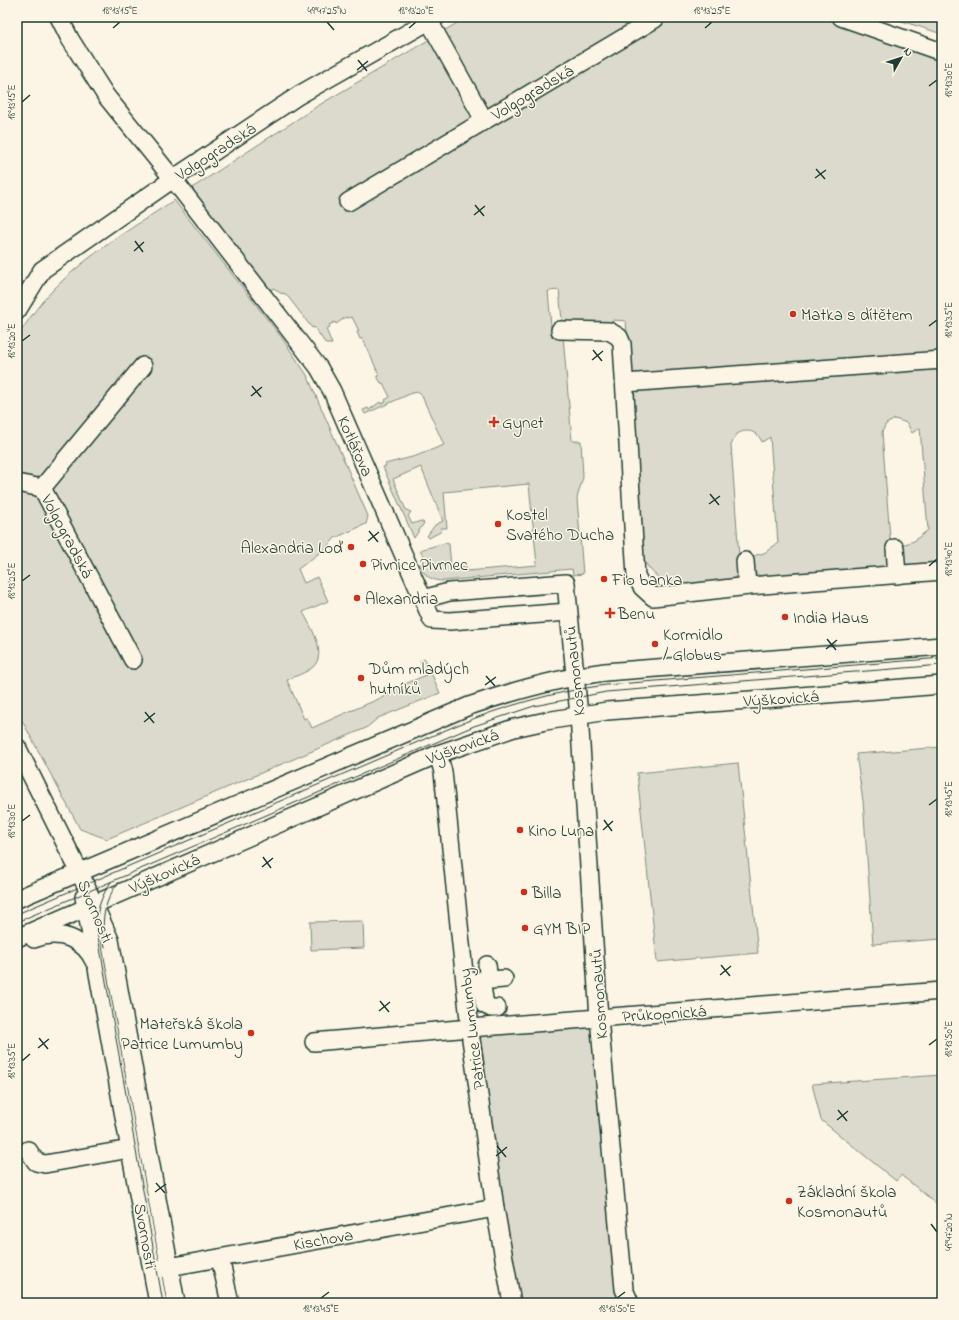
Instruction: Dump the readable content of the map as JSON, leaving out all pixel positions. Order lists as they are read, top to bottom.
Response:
{
  "streets": {
    "street": [
      "Volgogradská",
      "Kotlářova",
      "Kosmonautů",
      "Výškovická",
      "Svornosti",
      "Průkopnická",
      "Patrice Lumumby",
      "Kischova"
    ]
  },
  "crossings": [
    ["Volgogradská", "Kotlářova"],
    ["Kotlářova", "Kosmonautů"],
    ["Kosmonautů", "Výškovická"],
    ["Kosmonautů", "Průkopnická"],
    ["Výškovická", "Svornosti"],
    ["Výškovická", "Patrice Lumumby"],
    ["Svornosti", "Kischova"],
    ["Průkopnická", "Patrice Lumumby"],
    ["Patrice Lumumby", "Kischova"]
  ],
  "places": {
    "other": [
      "Matka s dítětem",
      "Kostel Svatého Ducha",
      "Alexandria Loď",
      "Pivnice Pivrnec",
      "Fio banka",
      "Alexandria",
      "India Haus",
      "Kormidlo / Globus",
      "Dům mladých hutníků",
      "Kino Luna",
      "Billa",
      "GYM BIP",
      "Mateřská škola Patrice Lumumby",
      "Základní škola Kosmonautů"
    ],
    "health": ["Gynet", "Benu"]
  },
  "north": "top right",
  "coordinates": [
    "18°13'15\"E",
    "49°47'25\"N",
    "18°13'20\"E",
    "18°13'25\"E",
    "18°13'30\"E",
    "18°13'35\"E",
    "18°13'40\"E",
    "18°13'45\"E",
    "18°13'50\"E",
    "49°47'20\"N"
  ]
}
